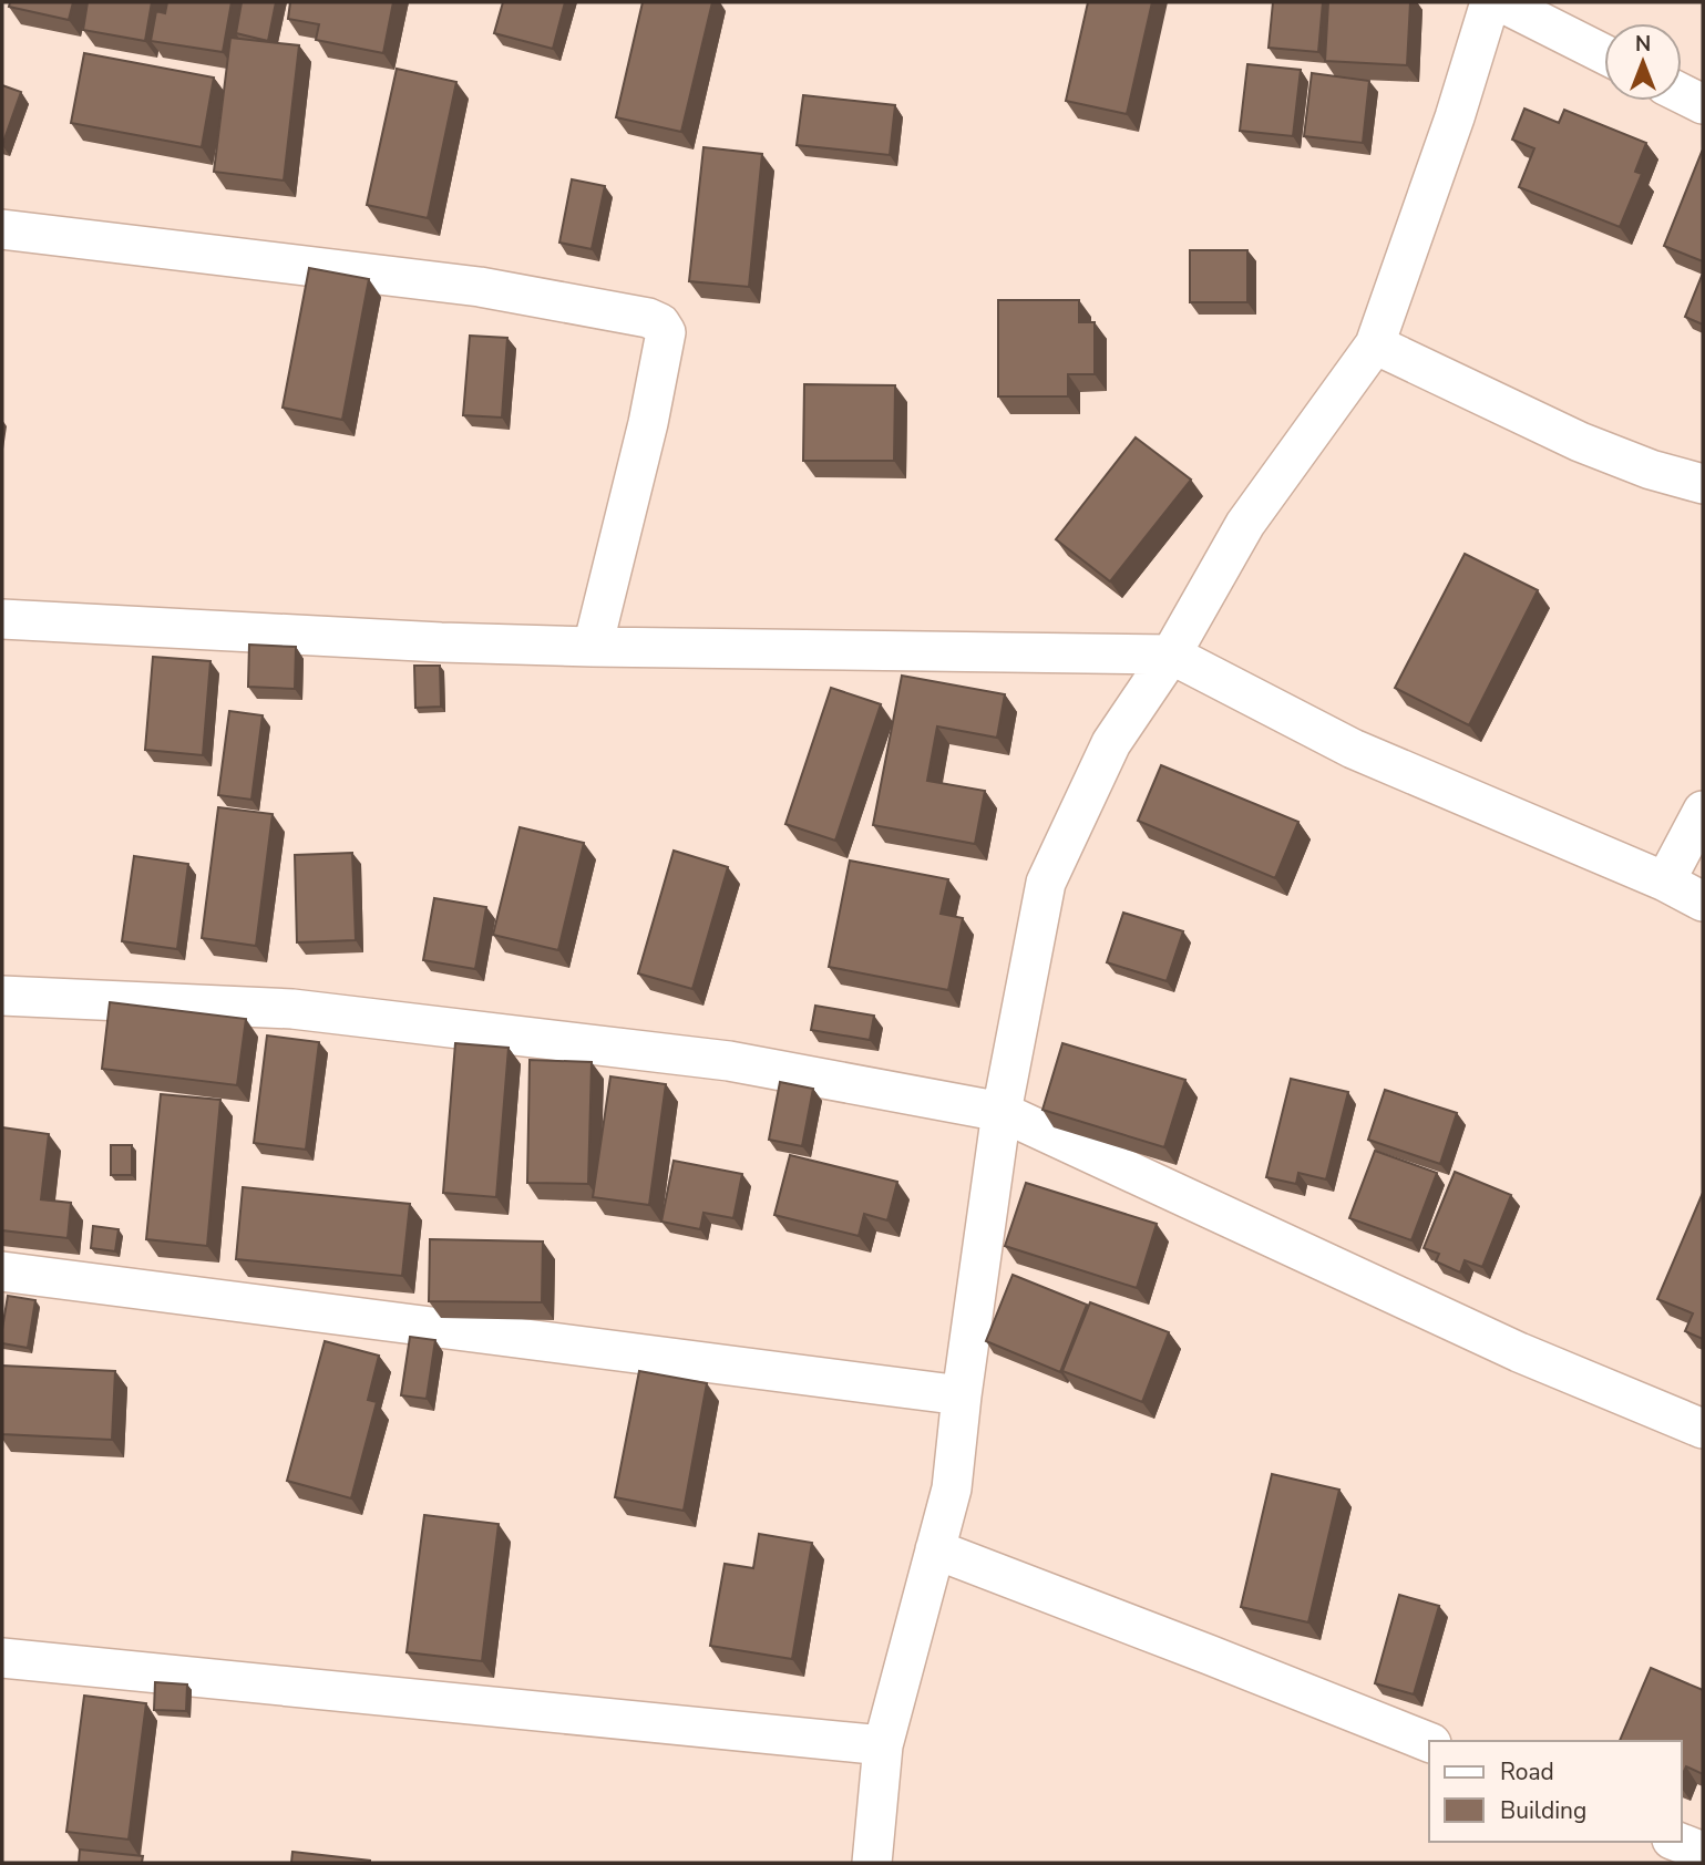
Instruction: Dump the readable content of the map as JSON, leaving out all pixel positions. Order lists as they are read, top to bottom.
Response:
{
  "legend": ["Road", "Building"],
  "north": "top"
}
